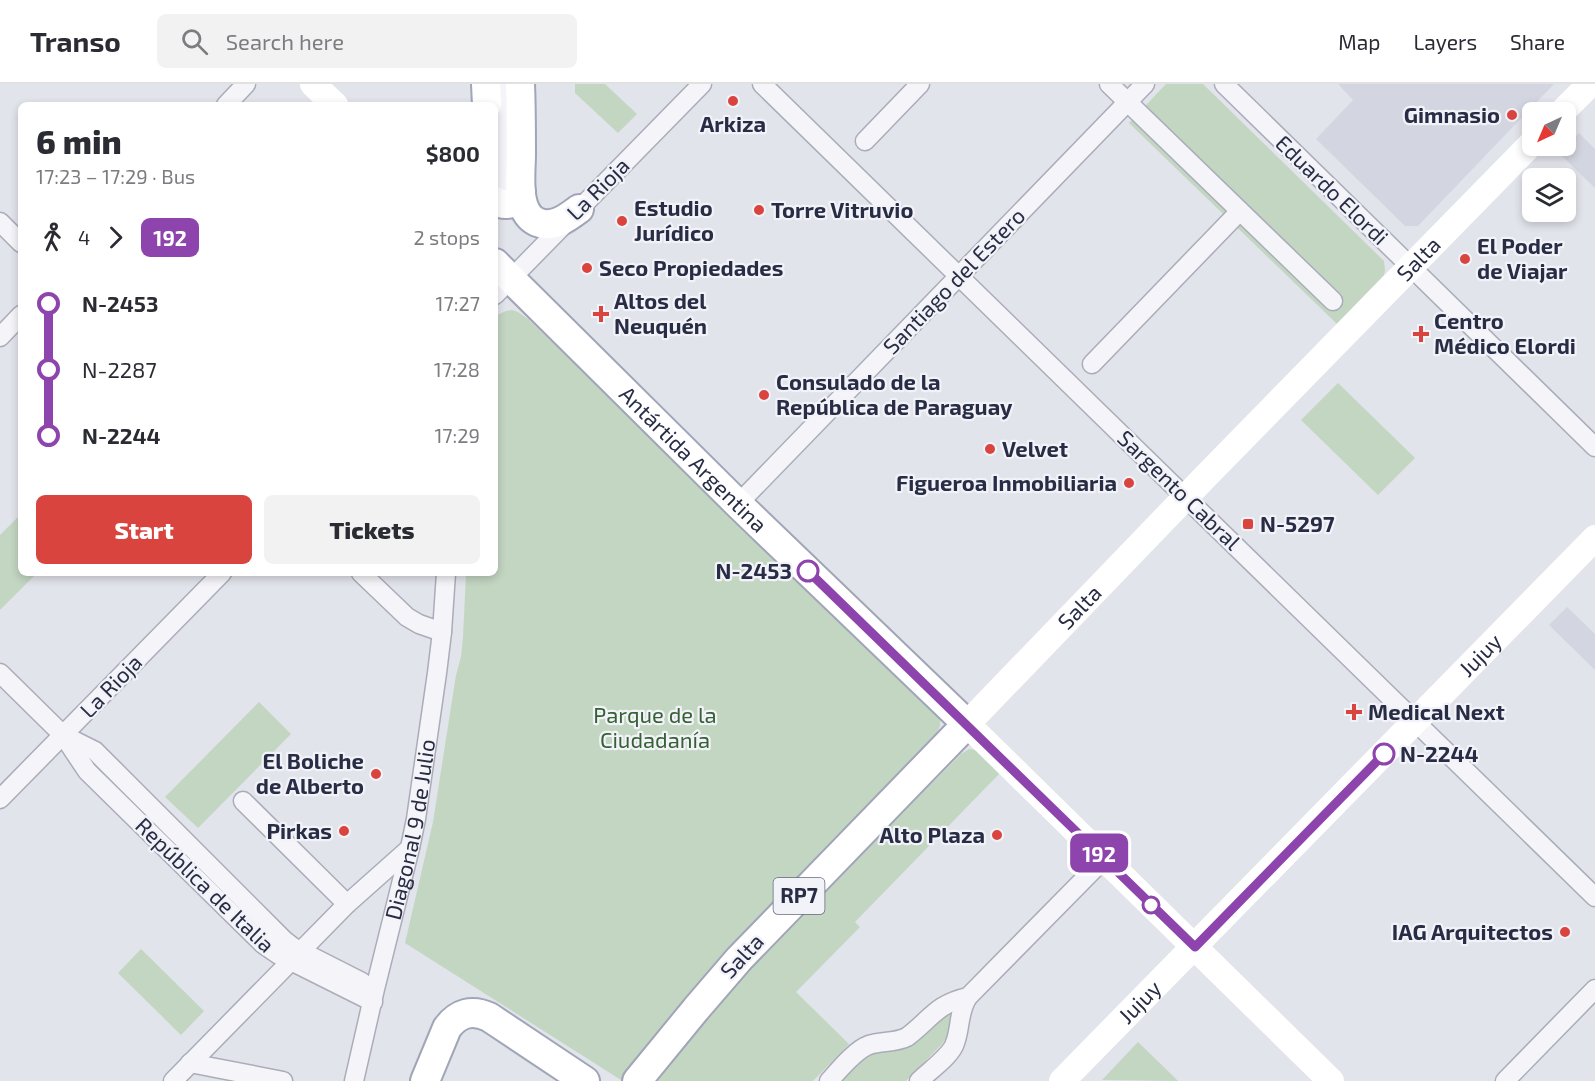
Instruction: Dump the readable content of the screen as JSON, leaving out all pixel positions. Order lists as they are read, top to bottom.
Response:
{
  "streets": {
    "main road": ["Salta", "Antártida Argentina", "RP7"],
    "street": [
      "La Rioja",
      "Eduardo Elordi",
      "Santiago del Estero",
      "Sargento Cabral",
      "Jujuy",
      "Diagonal 9 de Julio",
      "República de Italia"
    ]
  },
  "crossings": [
    ["La Rioja", "Antártida Argentina"],
    ["La Rioja", "República de Italia"],
    ["Eduardo Elordi", "Salta"],
    ["Salta", "Antártida Argentina"],
    ["Salta", "Sargento Cabral"],
    ["Santiago del Estero", "Antártida Argentina"],
    ["Santiago del Estero", "Sargento Cabral"],
    ["Antártida Argentina", "Jujuy"],
    ["Sargento Cabral", "Jujuy"],
    ["Diagonal 9 de Julio", "República de Italia"]
  ],
  "parks": ["Parque de la Ciudadanía"],
  "places": {
    "other": [
      "Arkiza",
      "Gimnasio",
      "Torre Vitruvio",
      "Estudio Jurídico",
      "El Poder de Viajar",
      "Seco Propiedades",
      "Consulado de la República de Paraguay",
      "Velvet",
      "Figueroa Inmobiliaria",
      "N-2453",
      "N-2244",
      "El Boliche de Alberto",
      "Pirkas",
      "Alto Plaza",
      "IAG Arquitectos"
    ],
    "health": ["Altos del Neuquén", "Centro Médico Elordi", "Medical Next"],
    "transit": ["N-5297"]
  },
  "lines": ["bus line 192"],
  "north": "bottom left",
  "page": {
    "header": "Transo",
    "search": "Search here",
    "nav": ["Map", "Layers", "Share"],
    "on_map": "192",
    "heading": ["6 min", "17:23 – 17:29 · Bus", "$800"],
    "legs": ["4", "192", "2 stops"],
    "list": [
      {
        "name": "N-2453",
        "value": "17:27"
      },
      {
        "name": "N-2287",
        "value": "17:28"
      },
      {
        "name": "N-2244",
        "value": "17:29"
      }
    ],
    "buttons": ["Start", "Tickets"]
  }
}
